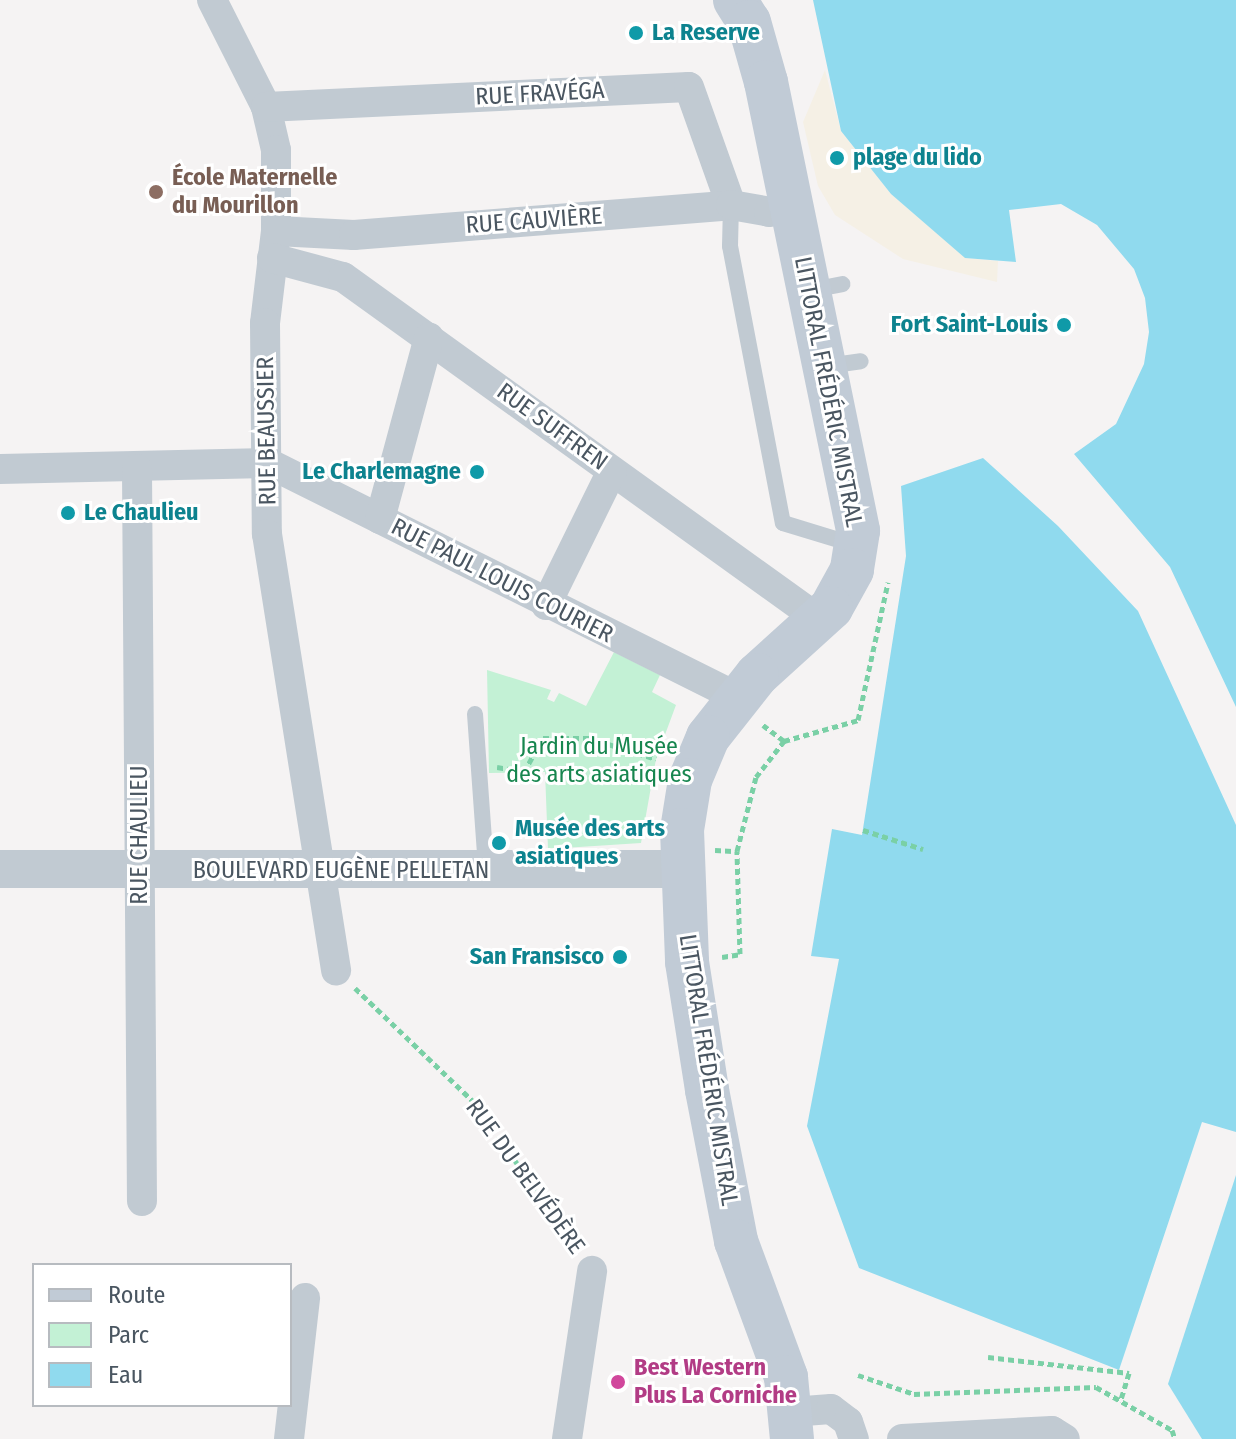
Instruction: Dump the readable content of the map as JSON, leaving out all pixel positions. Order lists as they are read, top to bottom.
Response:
{
  "streets": {
    "main road": ["LITTORAL FRÉDÉRIC MISTRAL"],
    "street": [
      "RUE FRAVÉGA",
      "RUE CAUVIÈRE",
      "RUE SUFFREN",
      "RUE BEAUSSIER",
      "RUE PAUL LOUIS COURIER",
      "RUE CHAULIEU",
      "BOULEVARD EUGÈNE PELLETAN",
      "RUE DU BELVÉDÈRE"
    ]
  },
  "crossings": [
    ["RUE FRAVÉGA", "RUE CAUVIÈRE"],
    ["RUE FRAVÉGA", "RUE BEAUSSIER"],
    ["RUE CAUVIÈRE", "LITTORAL FRÉDÉRIC MISTRAL"],
    ["RUE CAUVIÈRE", "RUE SUFFREN"],
    ["RUE CAUVIÈRE", "RUE BEAUSSIER"],
    ["LITTORAL FRÉDÉRIC MISTRAL", "RUE SUFFREN"],
    ["LITTORAL FRÉDÉRIC MISTRAL", "RUE PAUL LOUIS COURIER"],
    ["LITTORAL FRÉDÉRIC MISTRAL", "BOULEVARD EUGÈNE PELLETAN"],
    ["RUE SUFFREN", "RUE BEAUSSIER"],
    ["RUE BEAUSSIER", "RUE PAUL LOUIS COURIER"],
    ["RUE BEAUSSIER", "BOULEVARD EUGÈNE PELLETAN"],
    ["RUE CHAULIEU", "BOULEVARD EUGÈNE PELLETAN"]
  ],
  "parks": ["Jardin du Musée des arts asiatiques"],
  "places": [
    "La Reserve",
    "plage du lido",
    "École Maternelle du Mourillon",
    "Fort Saint-Louis",
    "Le Charlemagne",
    "Le Chaulieu",
    "Musée des arts asiatiques",
    "San Fransisco",
    "Best Western Plus La Corniche"
  ],
  "legend": ["Route", "Parc", "Eau"]
}
